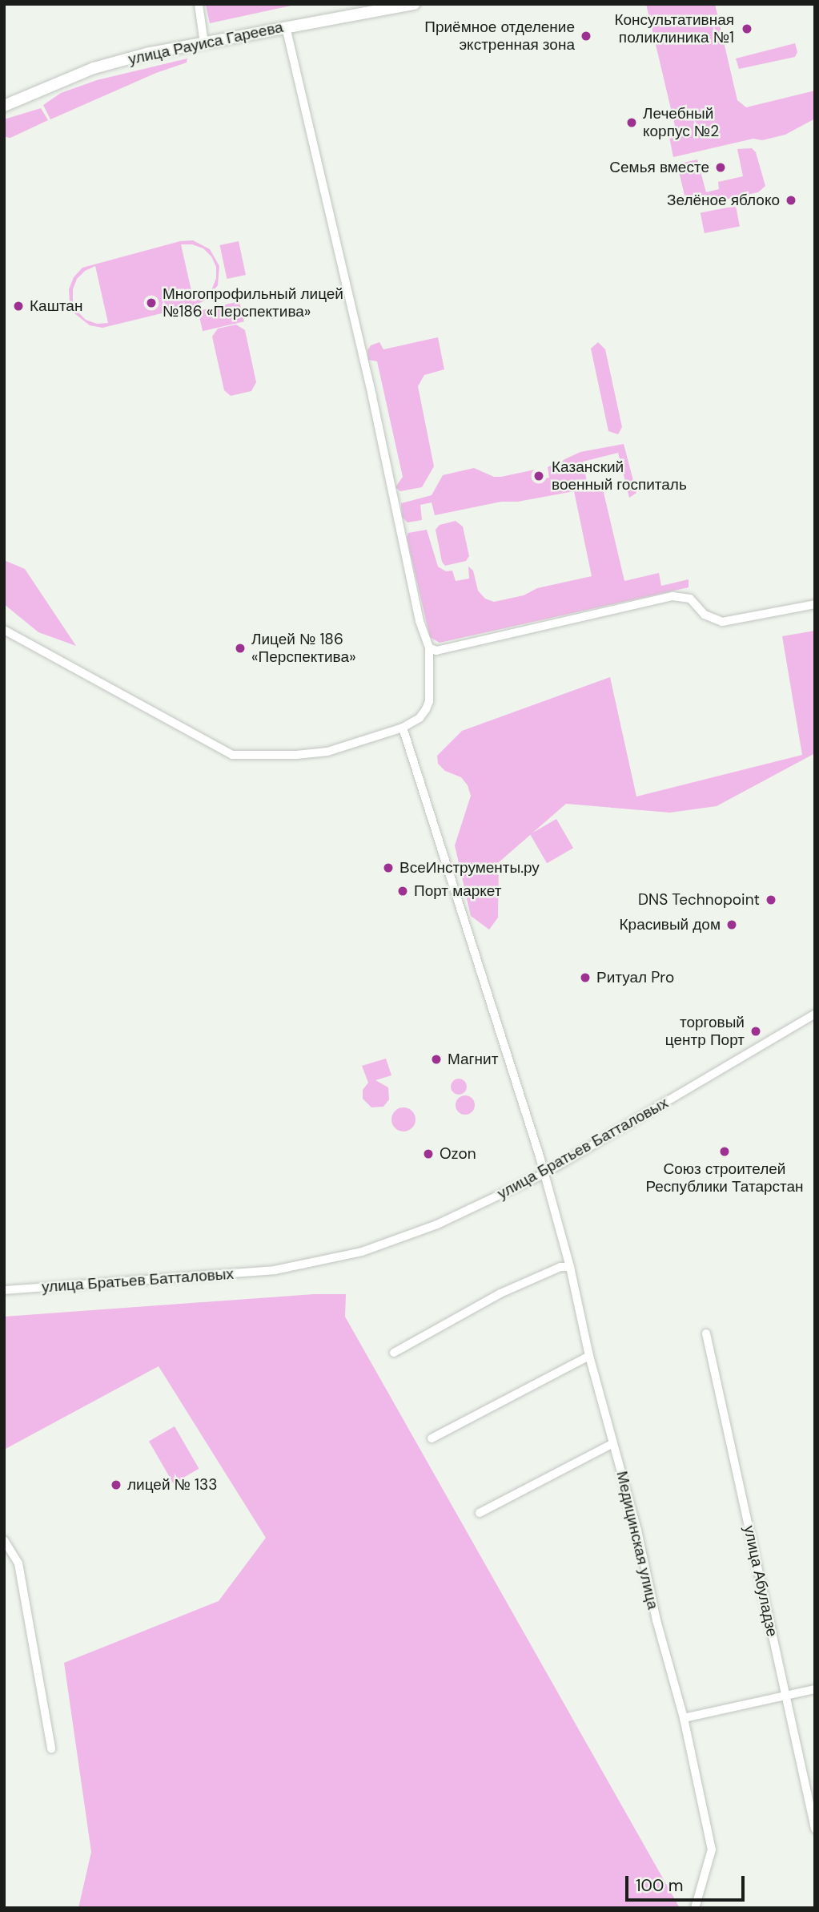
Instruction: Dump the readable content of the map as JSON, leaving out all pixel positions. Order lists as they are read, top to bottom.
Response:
{
  "streets": {
    "street": [
      "улица Рауиса Гареева",
      "улица Братьев Батталовых",
      "Медицинская улица",
      "улица Абуладзе"
    ]
  },
  "crossings": [
    ["улица Братьев Батталовых", "Медицинская улица"]
  ],
  "places": [
    "Консультативная поликлиника №1",
    "Приёмное отделение экстренная зона",
    "Лечебный корпус №2",
    "Семья вместе",
    "Зелёное яблоко",
    "Многопрофильный лицей №186 «Перспектива»",
    "Каштан",
    "Казанский военный госпиталь",
    "Лицей № 186 «Перспектива»",
    "ВсеИнструменты.ру",
    "Порт маркет",
    "DNS Technopoint",
    "Красивый дом",
    "Ритуал Pro",
    "торговый центр Порт",
    "Магнит",
    "Союз строителей Республики Татарстан",
    "Ozon",
    "лицей № 133"
  ],
  "scale_bar": "100 m"
}
